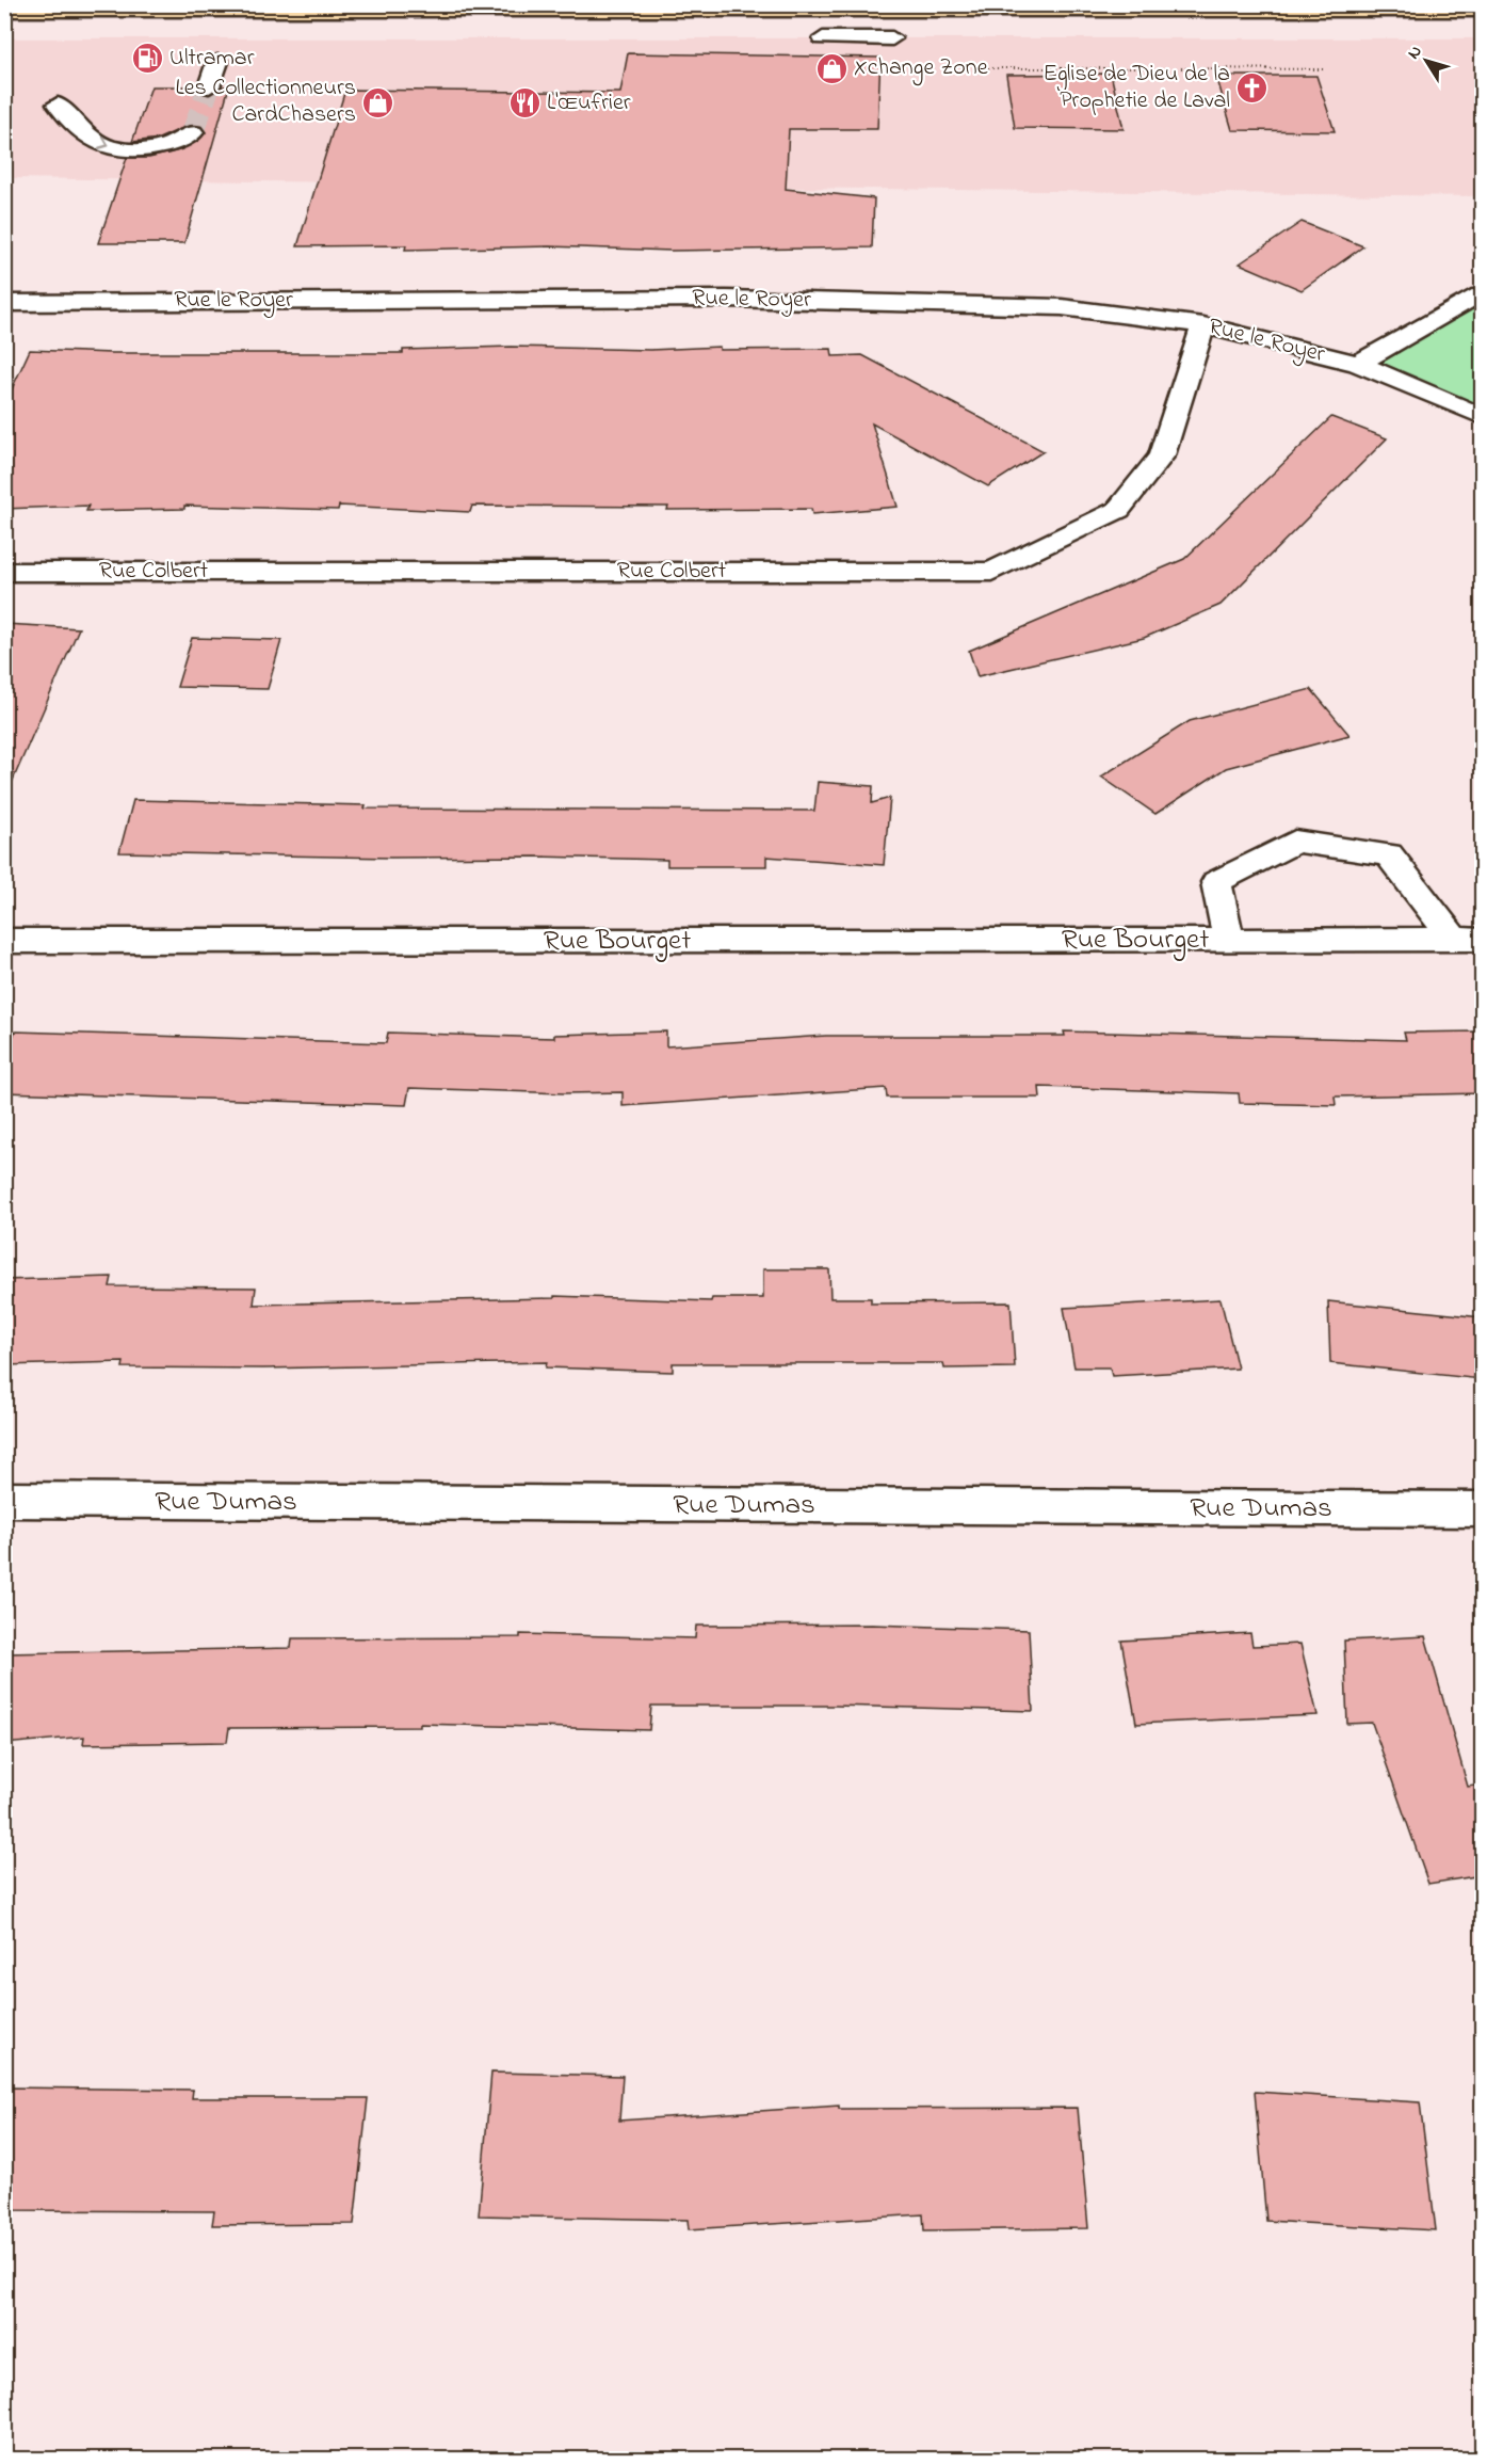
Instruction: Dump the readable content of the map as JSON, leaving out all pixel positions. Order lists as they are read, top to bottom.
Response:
{
  "streets": {
    "street": [
      "Rue le Royer",
      "Rue Colbert",
      "Rue Bourget",
      "Rue Dumas"
    ]
  },
  "crossings": [
    ["Rue le Royer", "Rue Colbert"]
  ],
  "places": {
    "fuel station": ["Ultramar"],
    "shop": ["Xchange Zone", "Les Collectionneurs CardChasers"],
    "church": ["Eglise de Dieu de la Prophetie de Laval"],
    "restaurant": ["L'Œufrier"]
  },
  "north": "top left"
}
